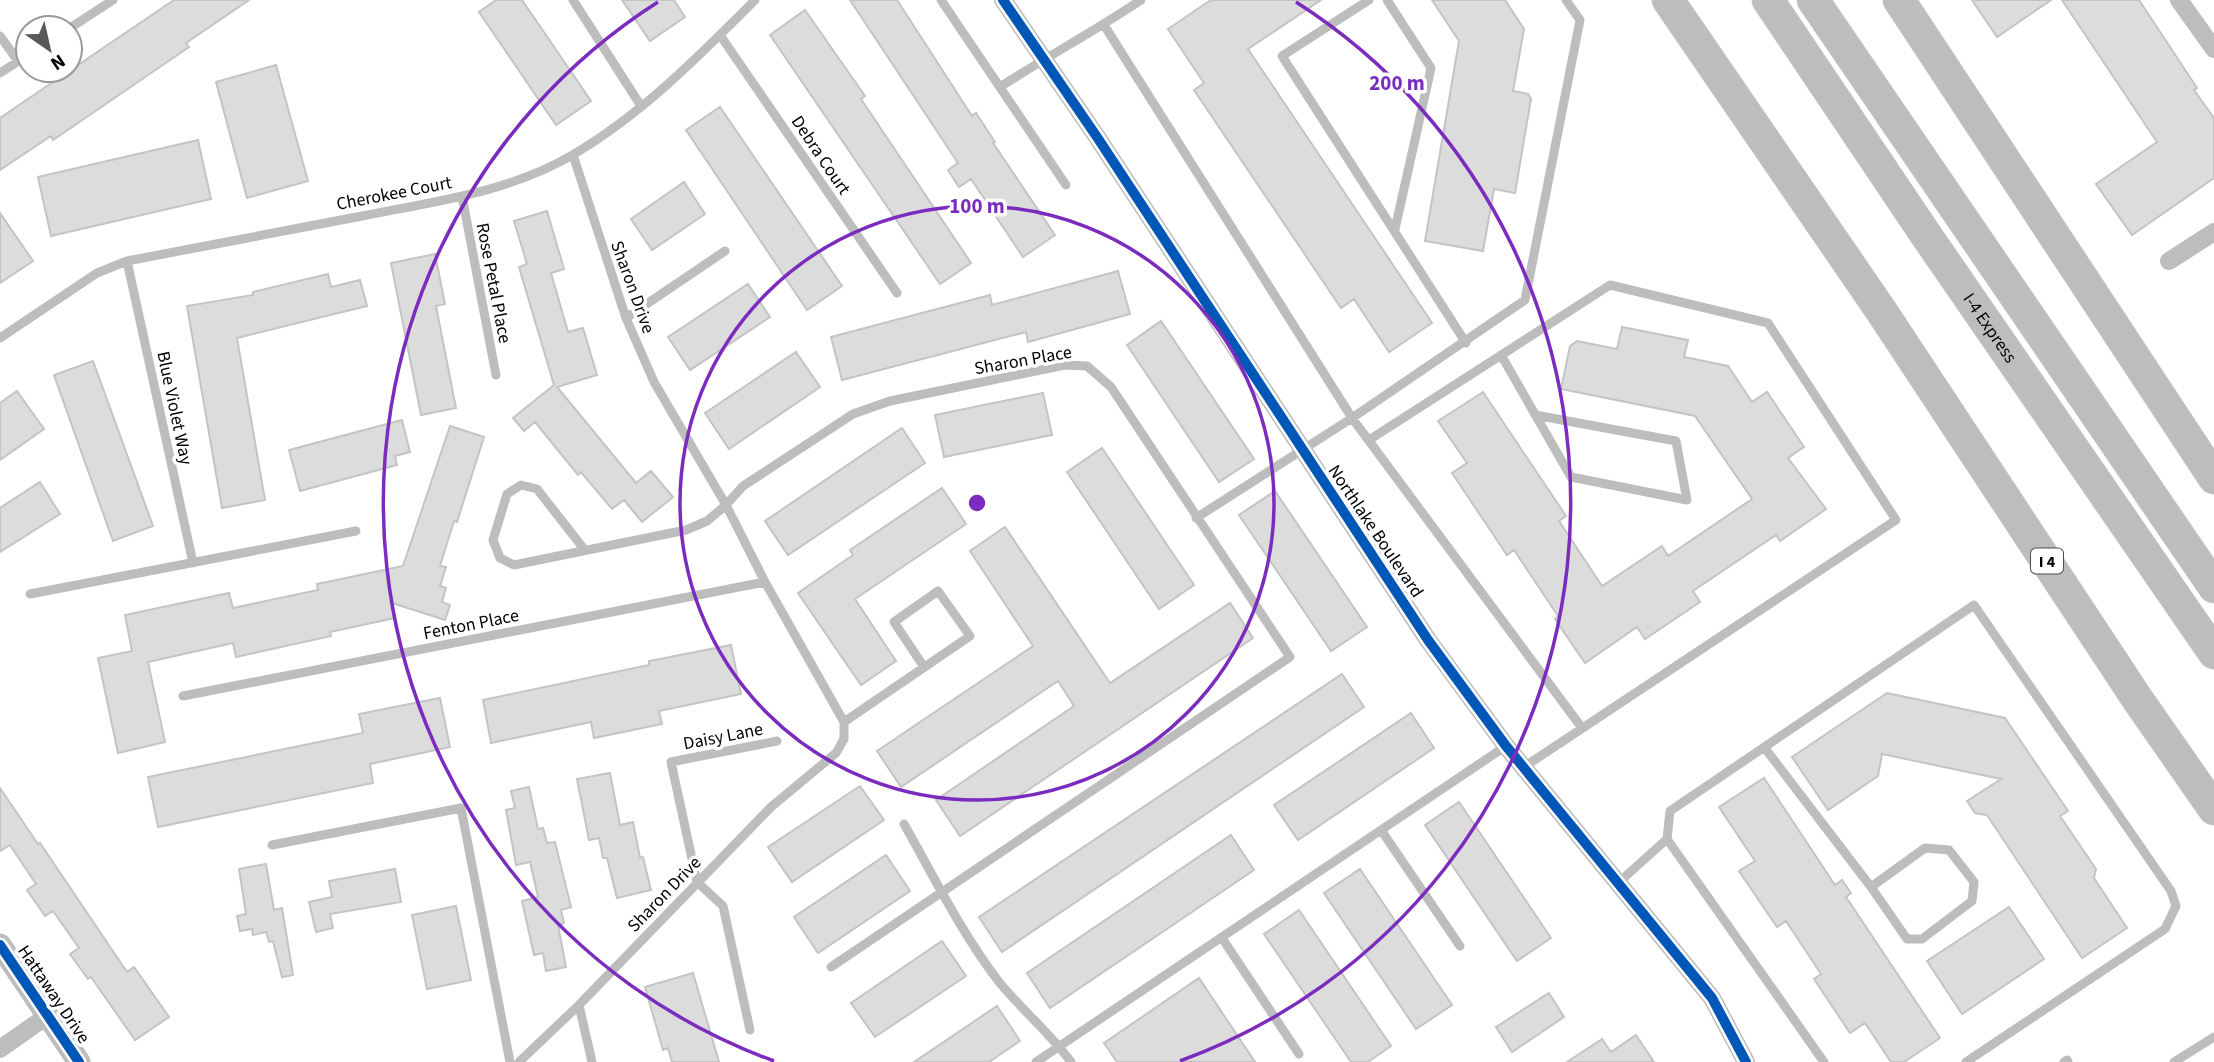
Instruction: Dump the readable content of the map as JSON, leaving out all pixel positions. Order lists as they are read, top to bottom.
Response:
{
  "streets": {
    "highway": ["I-4 Express", "I 4"],
    "street": ["Northlake Boulevard", "Hattaway Drive"],
    "lane": [
      "Debra Court",
      "Cherokee Court",
      "Rose Petal Place",
      "Sharon Drive",
      "Sharon Place",
      "Blue Violet Way",
      "Fenton Place",
      "Daisy Lane"
    ]
  },
  "crossings": [
    ["Debra Court", "Cherokee Court"],
    ["Cherokee Court", "Rose Petal Place"],
    ["Cherokee Court", "Sharon Drive"],
    ["Cherokee Court", "Blue Violet Way"],
    ["Sharon Drive", "Sharon Place"],
    ["Sharon Drive", "Daisy Lane"]
  ],
  "north": "bottom right",
  "rings": ["200 m", "100 m"]
}
